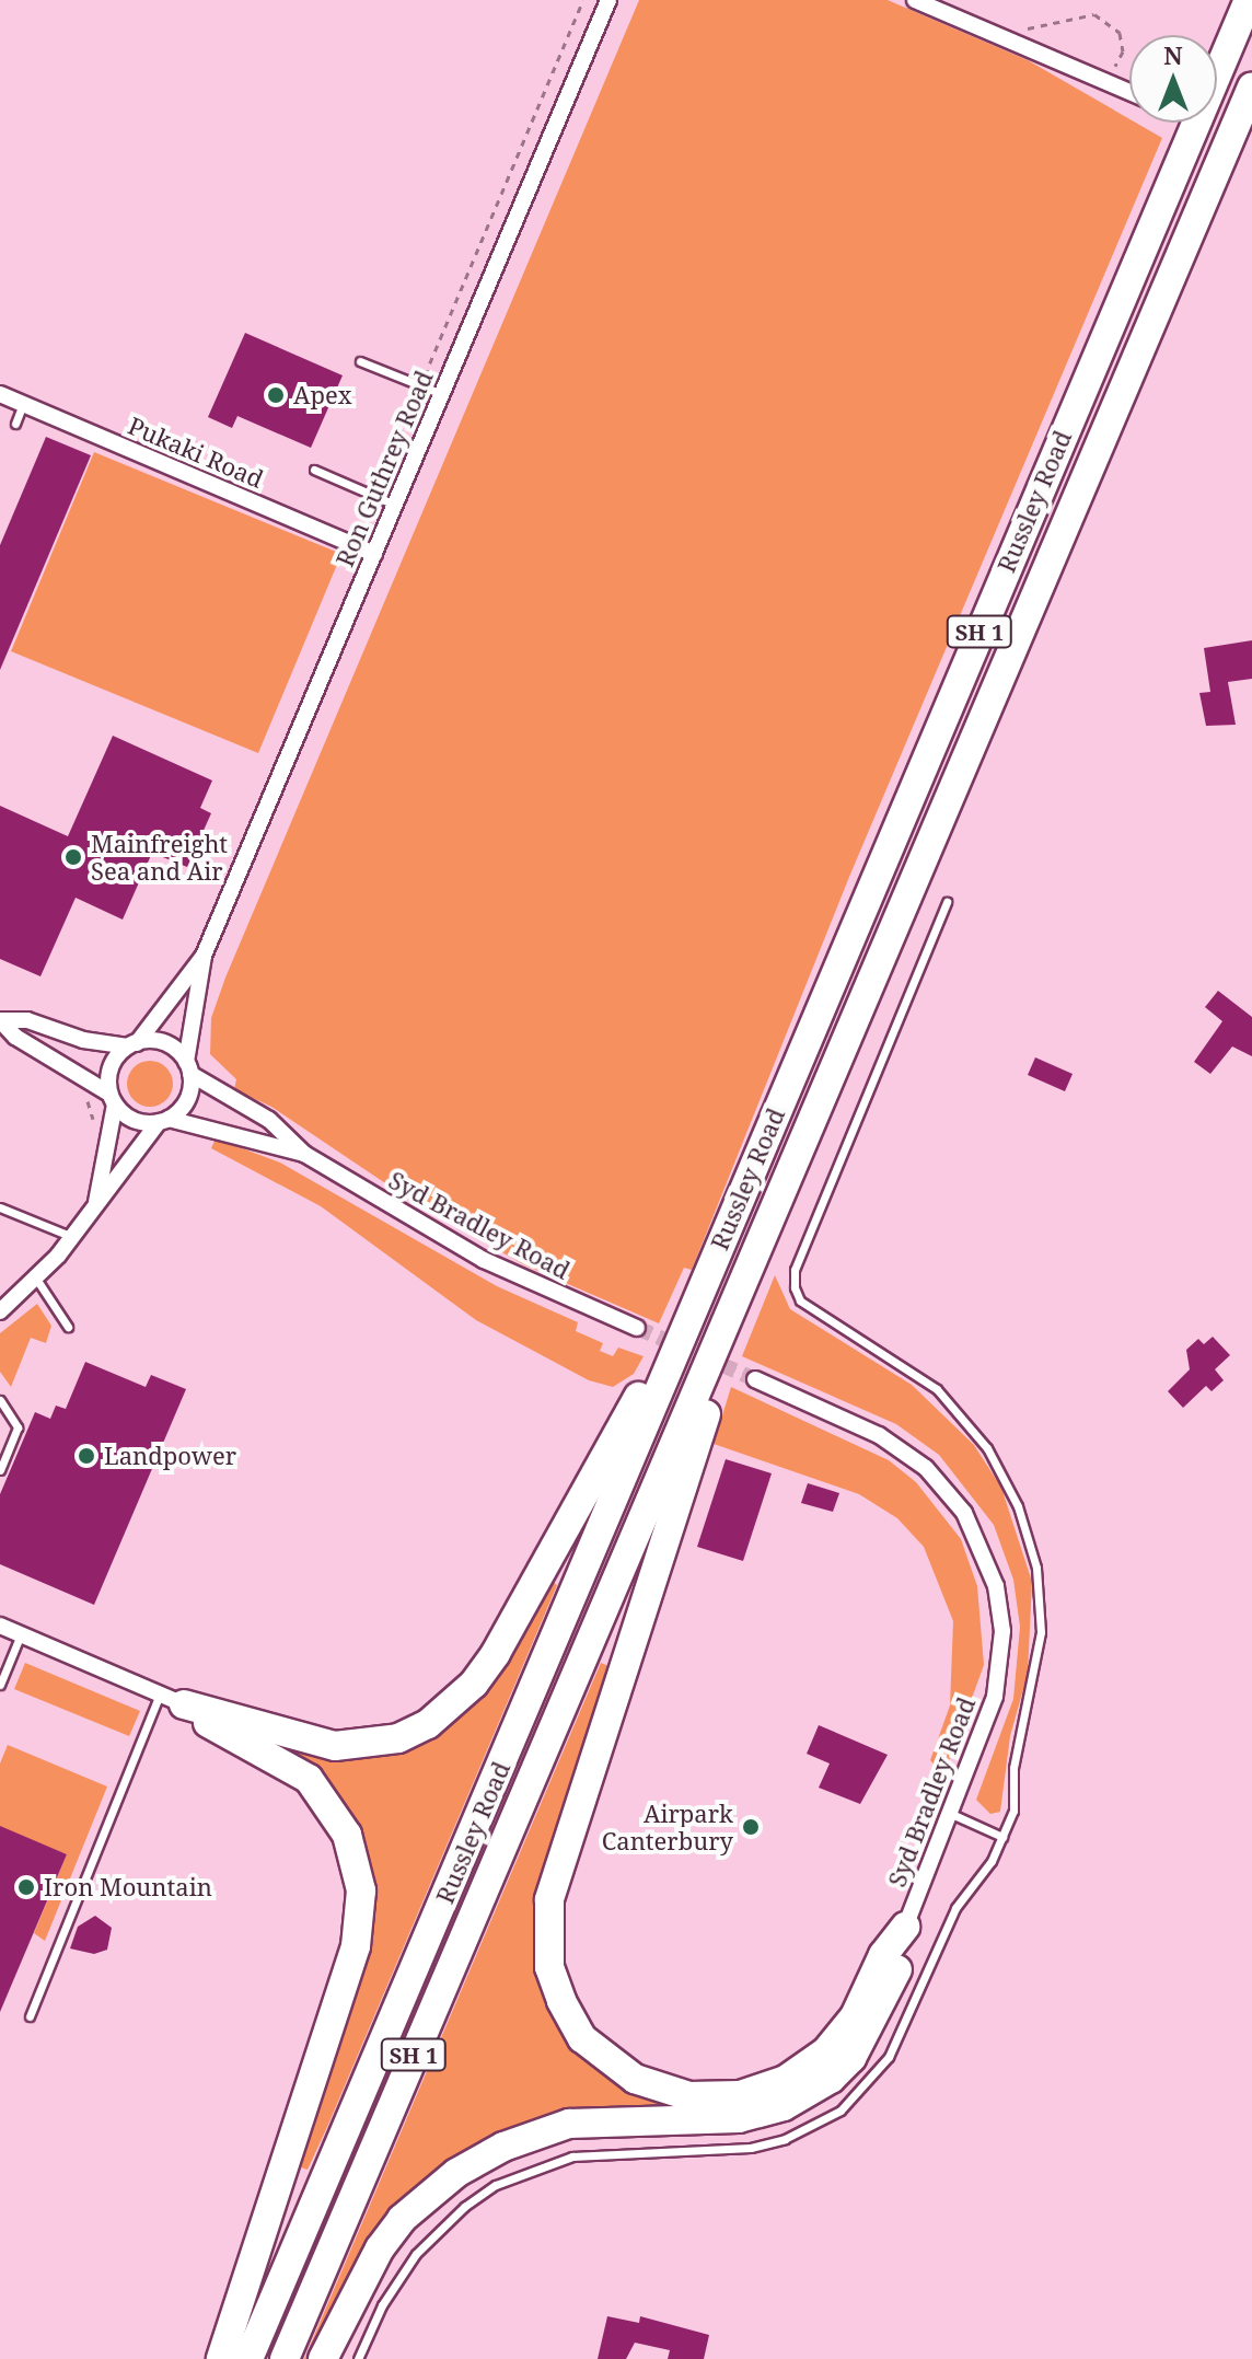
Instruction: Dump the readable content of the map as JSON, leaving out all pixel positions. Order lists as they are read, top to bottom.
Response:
{
  "streets": {
    "highway": ["Russley Road", "SH 1"],
    "street": ["Pukaki Road", "Ron Guthrey Road", "Syd Bradley Road"]
  },
  "crossings": [
    ["Pukaki Road", "Ron Guthrey Road"],
    ["Ron Guthrey Road", "Syd Bradley Road"]
  ],
  "places": [
    "Apex",
    "Mainfreight Sea and Air",
    "Landpower",
    "Airpark Canterbury",
    "Iron Mountain"
  ],
  "north": "top"
}
